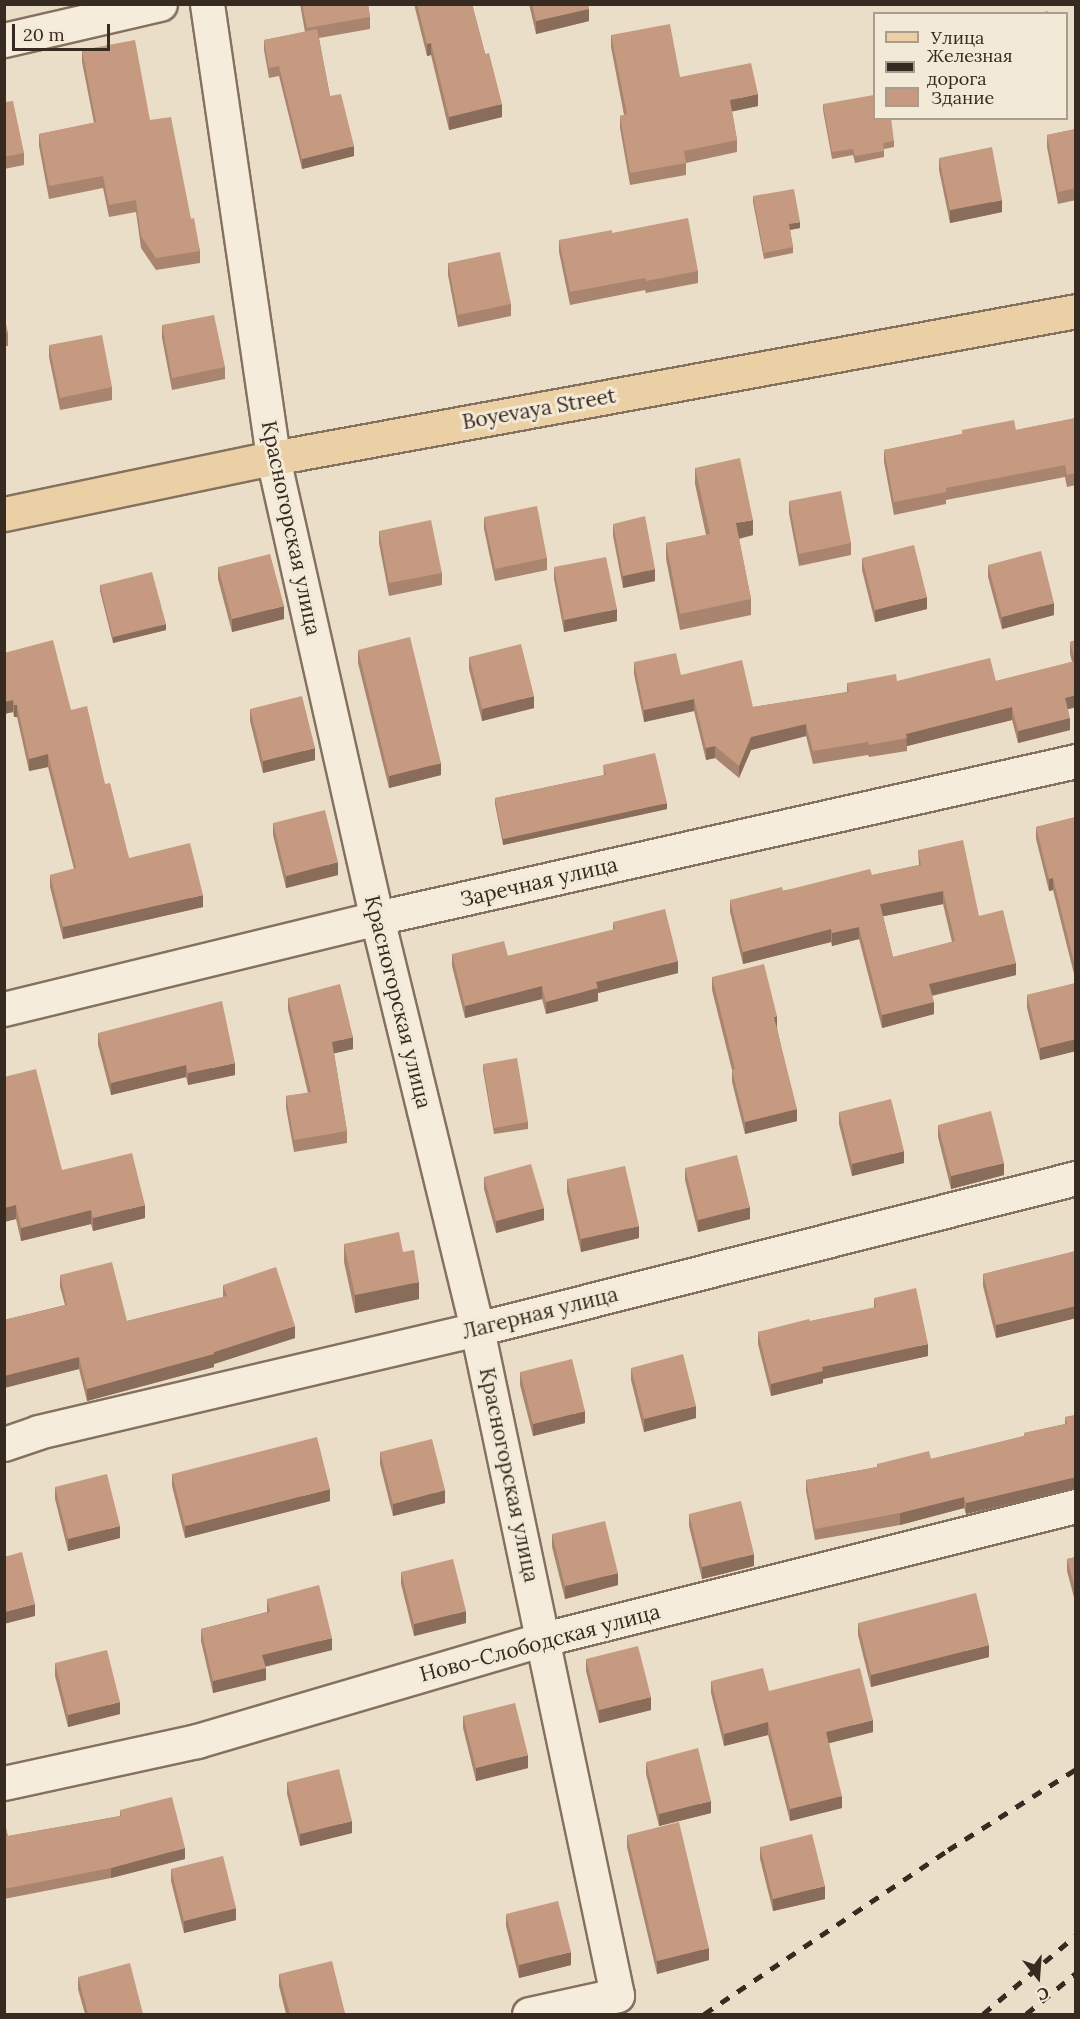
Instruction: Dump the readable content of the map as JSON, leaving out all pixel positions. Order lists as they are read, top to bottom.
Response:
{
  "streets": {
    "main road": ["Boyevaya Street"],
    "street": [
      "Красногорская улица",
      "Заречная улица",
      "Лагерная улица",
      "Ново-Слободская улица"
    ]
  },
  "crossings": [
    ["Boyevaya Street", "Красногорская улица"],
    ["Красногорская улица", "Заречная улица"],
    ["Красногорская улица", "Лагерная улица"],
    ["Красногорская улица", "Ново-Слободская улица"]
  ],
  "legend": ["Улица", "Железная дорога", "Здание"],
  "scale_bar": "20 m",
  "north": "bottom"
}
